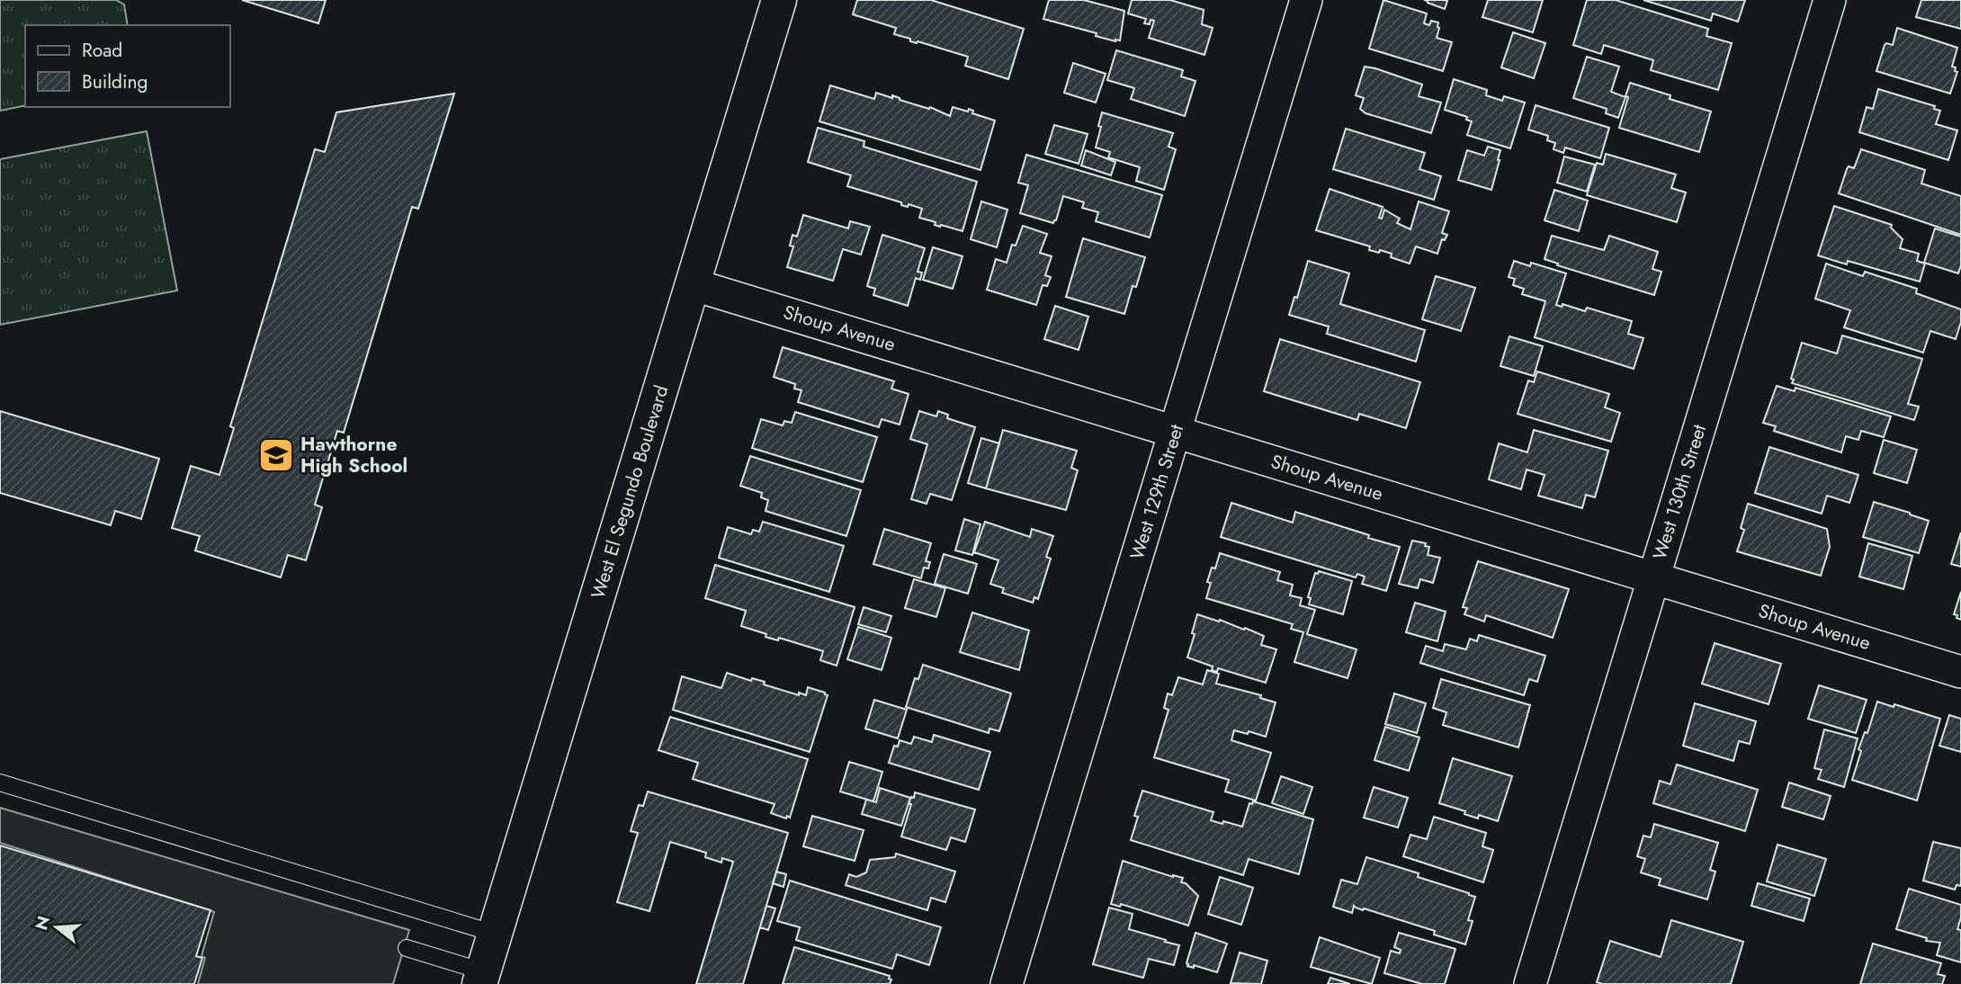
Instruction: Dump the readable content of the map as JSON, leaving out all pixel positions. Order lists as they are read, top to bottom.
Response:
{
  "streets": {
    "main road": ["West El Segundo Boulevard"],
    "street": ["Shoup Avenue", "West 129th Street", "West 130th Street"]
  },
  "crossings": [
    ["Shoup Avenue", "West El Segundo Boulevard"],
    ["Shoup Avenue", "West 129th Street"],
    ["Shoup Avenue", "West 130th Street"]
  ],
  "places": {
    "school or university": ["Hawthorne High School"]
  },
  "legend": ["Road", "Building"],
  "north": "left"
}
